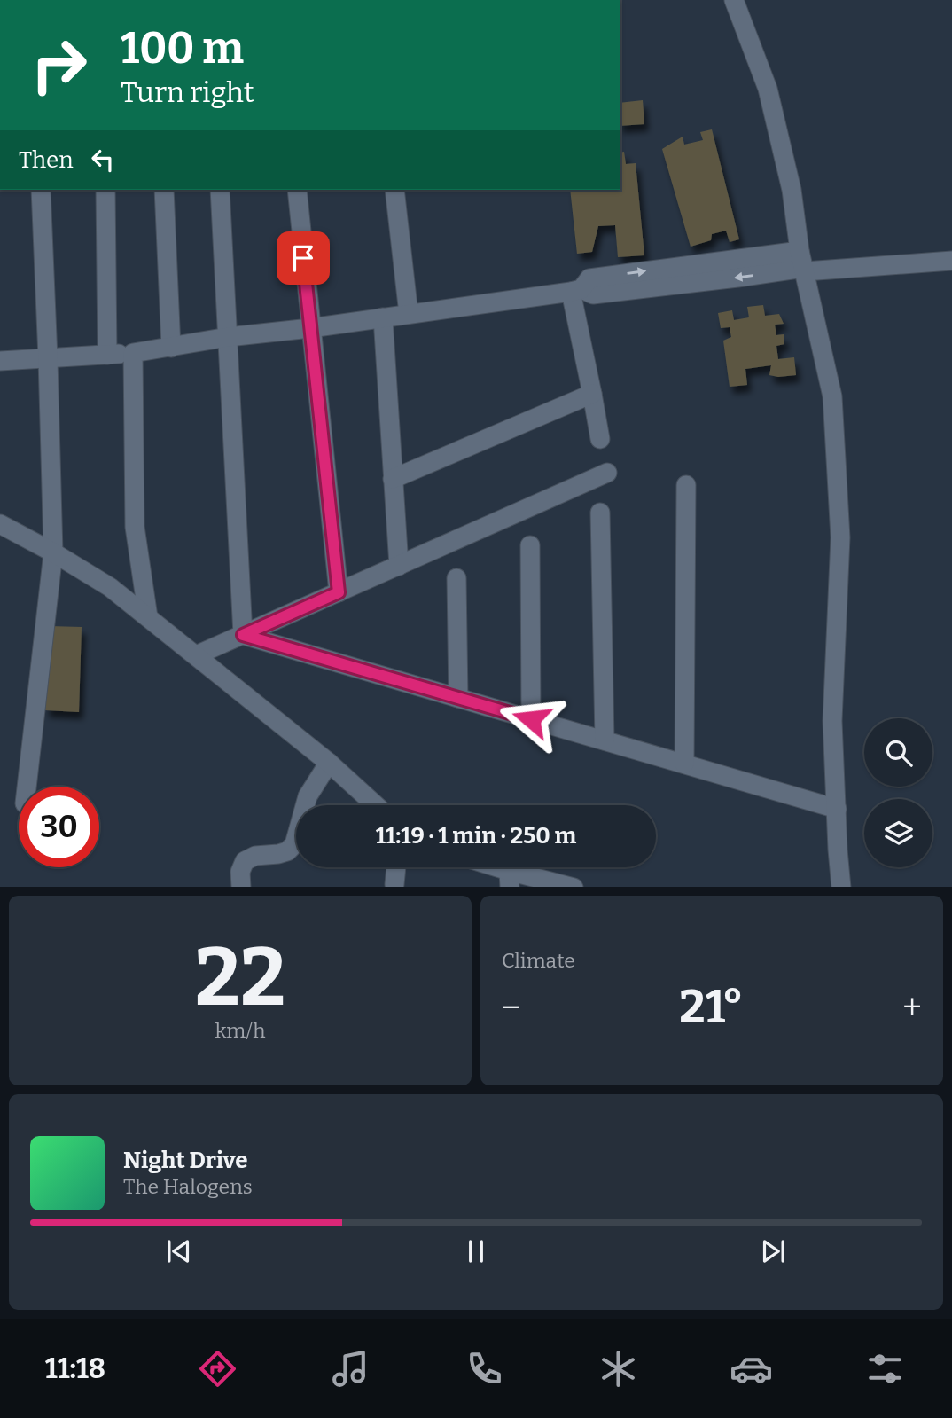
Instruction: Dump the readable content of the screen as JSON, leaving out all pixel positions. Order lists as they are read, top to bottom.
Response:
{
  "page": {
    "turn": ["100 m", "Turn right"],
    "then": "Then",
    "limit": "30",
    "trip": "11:19 · 1 min · 250 m",
    "tile": [
      ["22", "km/h"],
      "Climate"
    ],
    "heat": ["−", "21°", "+"],
    "song": ["Night Drive", "The Halogens"],
    "tabs": "11:18"
  }
}
